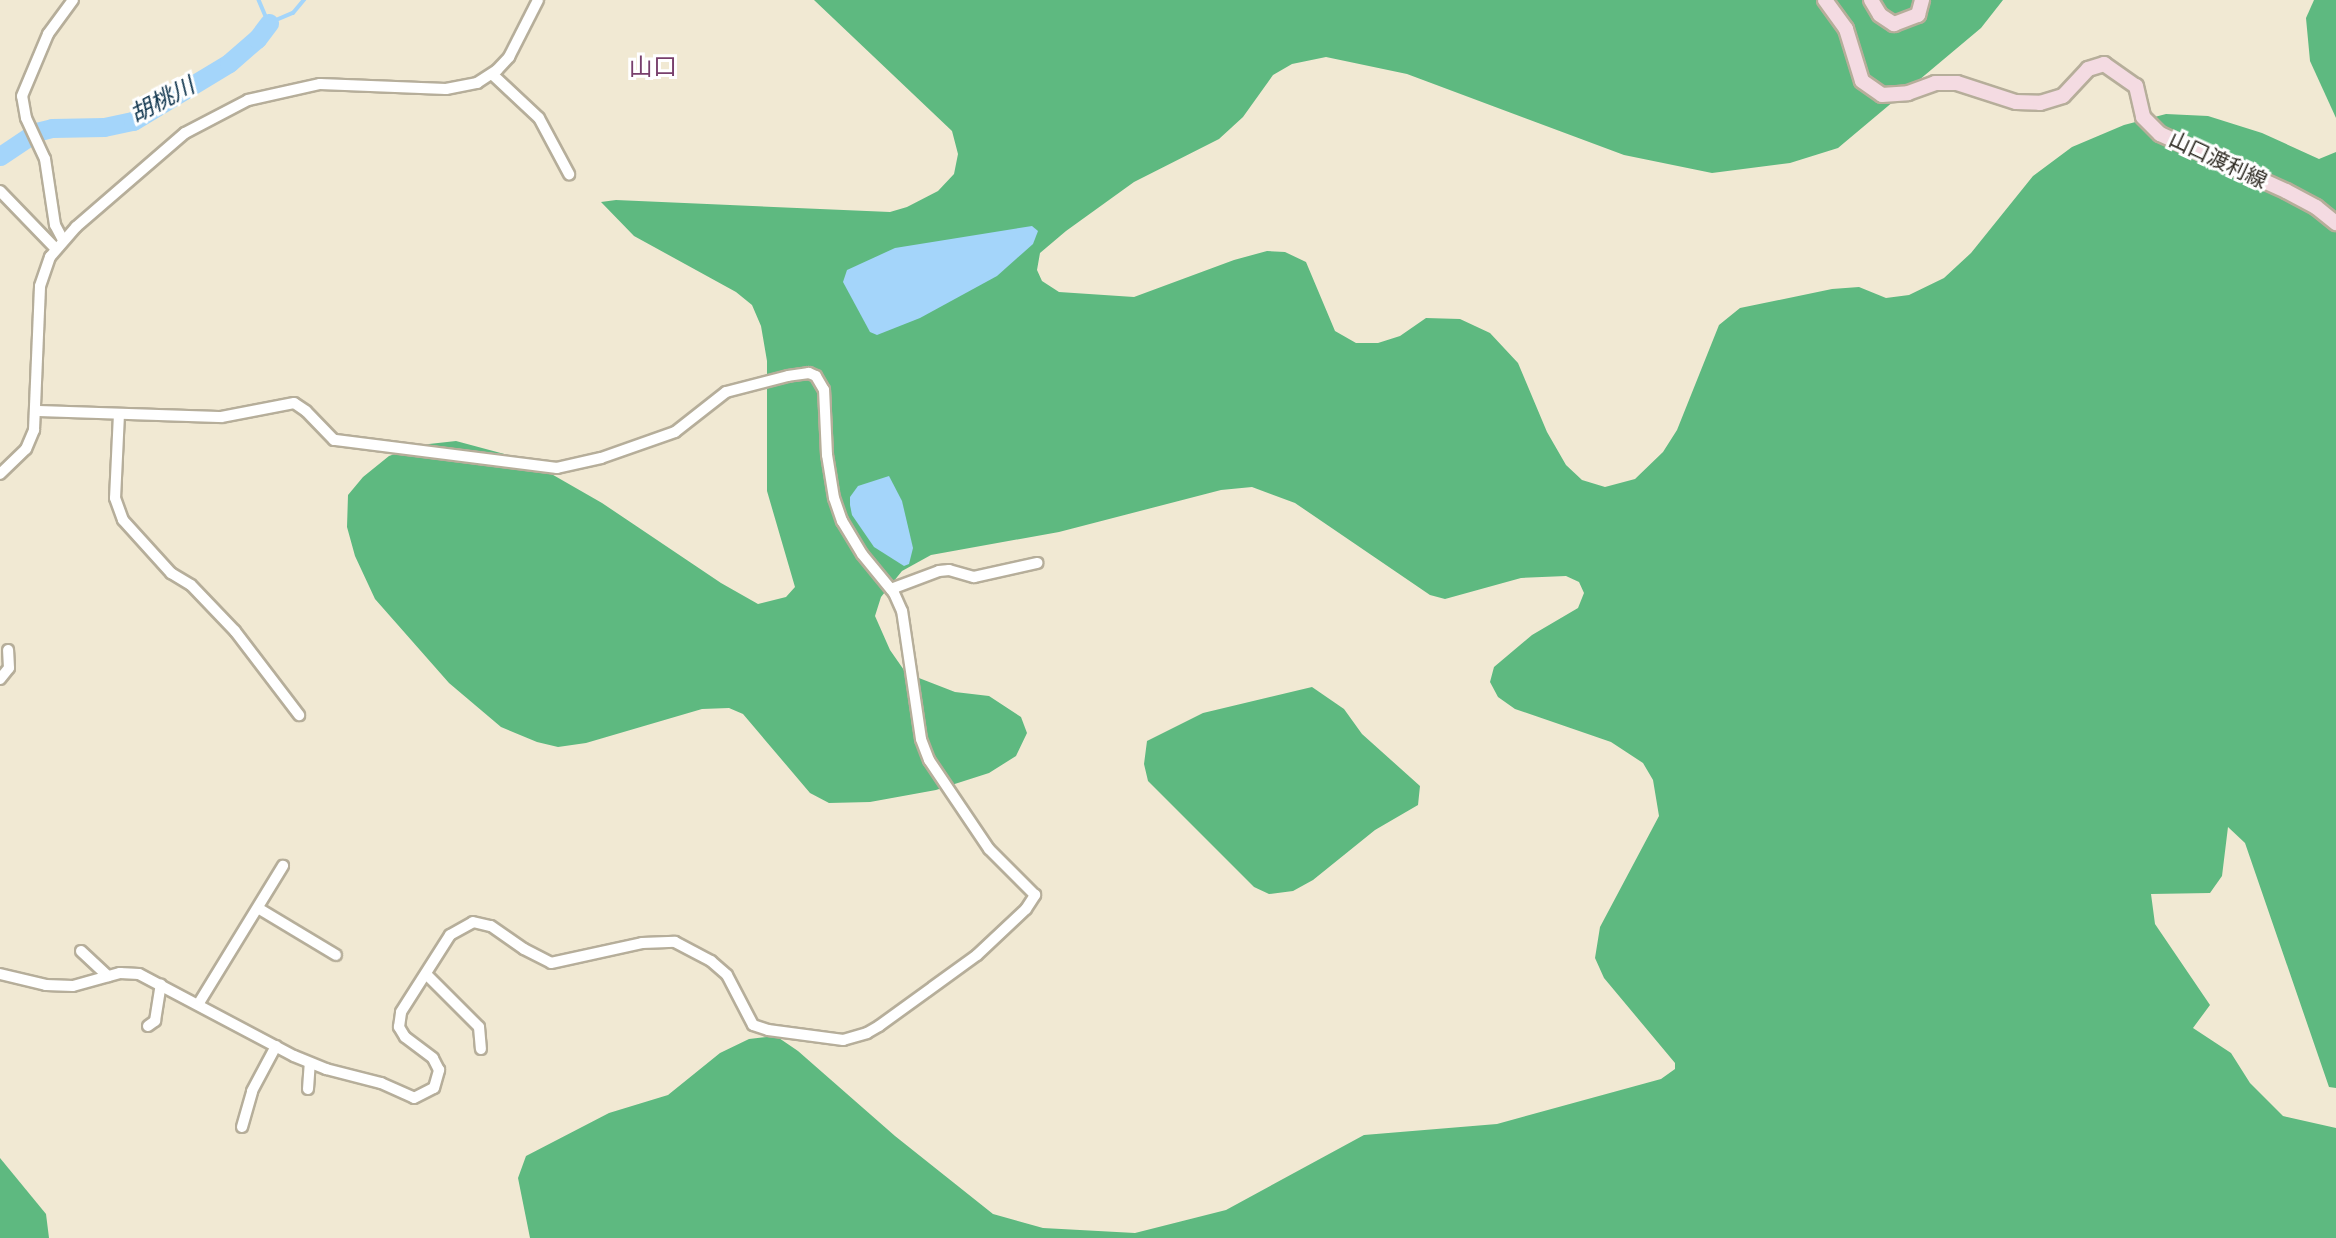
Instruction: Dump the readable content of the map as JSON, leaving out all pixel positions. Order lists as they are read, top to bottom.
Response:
{
  "streets": {
    "main road": ["山口渡利線"]
  },
  "districts": ["山口"],
  "water": ["胡桃川"]
}
